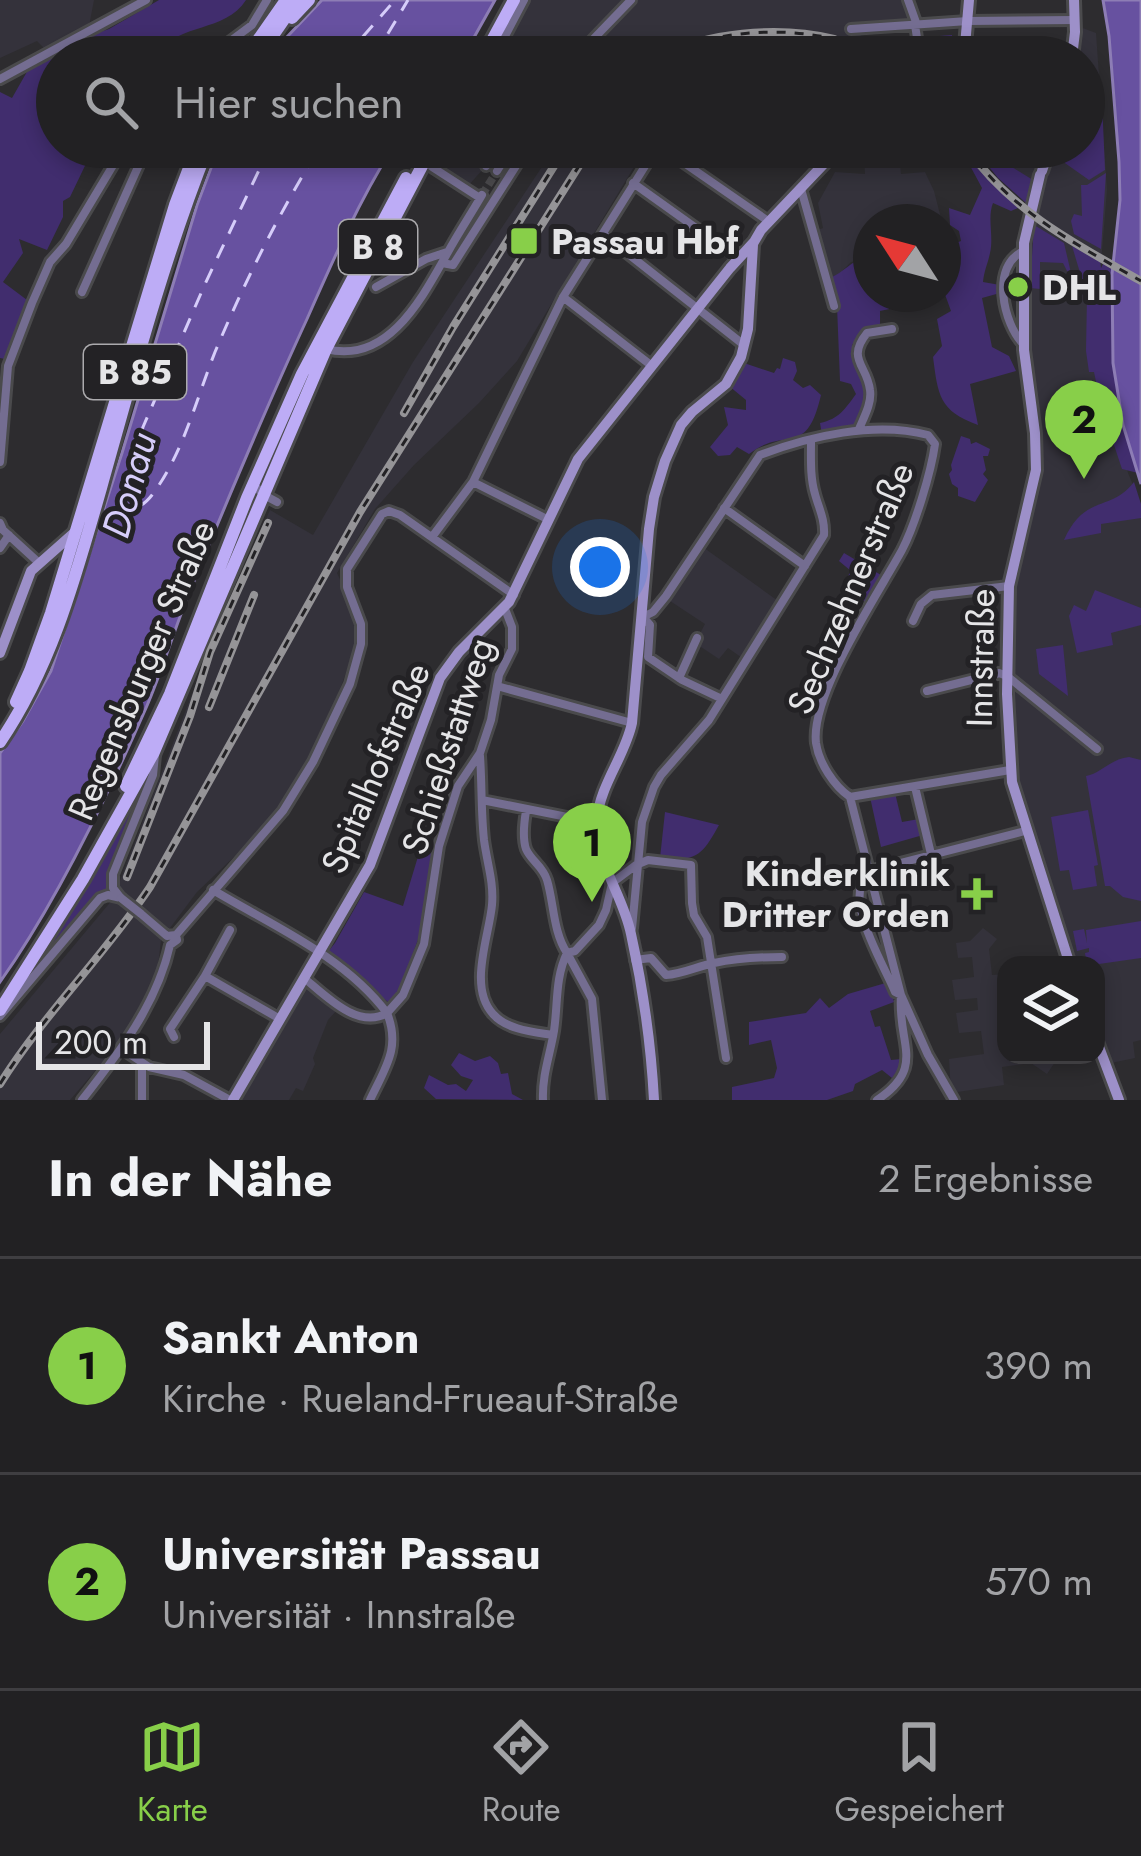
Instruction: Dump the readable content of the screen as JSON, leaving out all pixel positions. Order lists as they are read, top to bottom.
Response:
{
  "streets": {
    "main road": ["B 8", "B 85", "Regensburger Straße"],
    "street": [
      "Sechzehnerstraße",
      "Innstraße",
      "Schießstattweg",
      "Spitalhofstraße"
    ]
  },
  "crossings": [
    ["B 8", "Regensburger Straße"],
    ["Schießstattweg", "Spitalhofstraße"]
  ],
  "water": ["Donau"],
  "places": {
    "transit": ["Passau Hbf"],
    "other": ["DHL"],
    "health": ["Kinderklinik Dritter Orden"]
  },
  "scale_bar": "200 m",
  "north": "top left",
  "page": {
    "search": "Hier suchen",
    "pins": ["2", "1"],
    "scale": "200 m",
    "heading": ["In der Nähe", "2 Ergebnisse"],
    "list": [
      {
        "mark": "1",
        "name": "Sankt Anton",
        "note": "Kirche · Rueland-Frueauf-Straße",
        "value": "390 m"
      },
      {
        "mark": "2",
        "name": "Universität Passau",
        "note": "Universität · Innstraße",
        "value": "570 m"
      }
    ],
    "nav": ["Karte", "Route", "Gespeichert"]
  }
}
